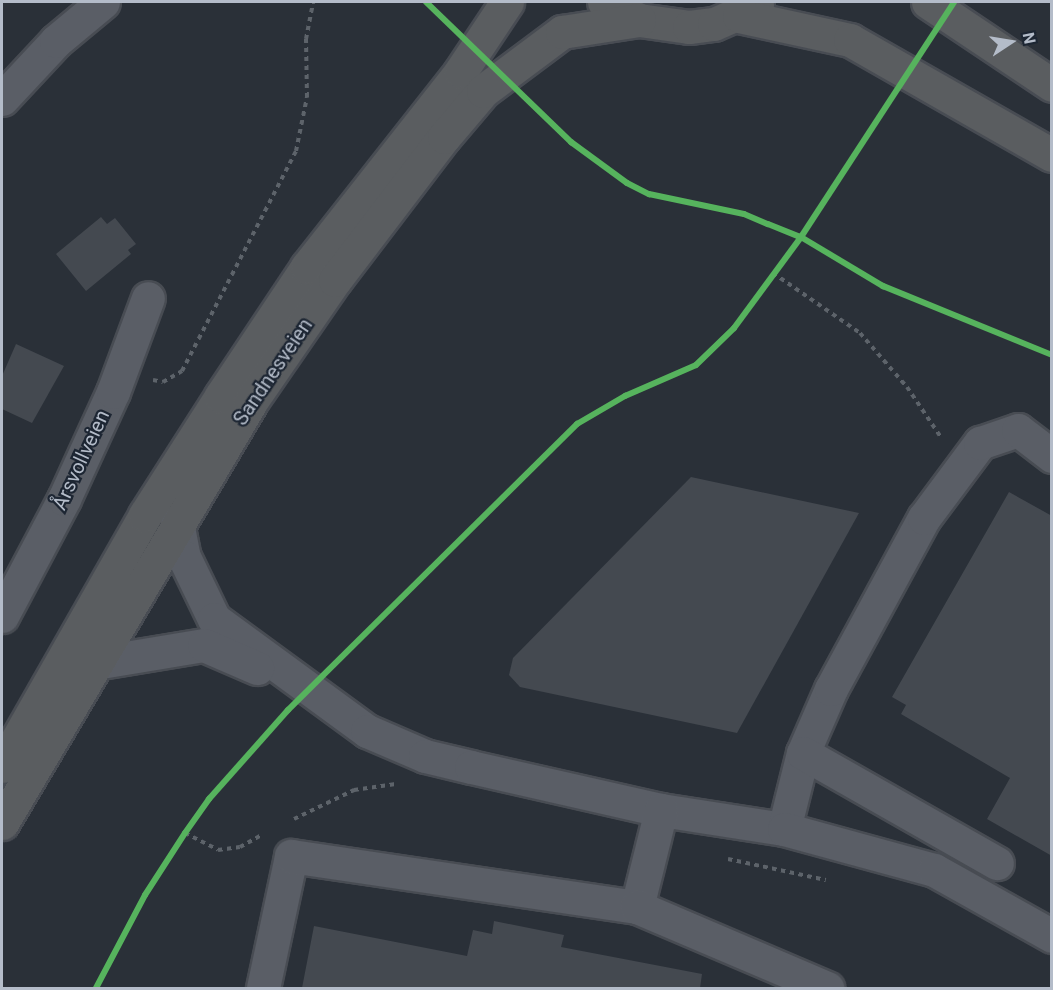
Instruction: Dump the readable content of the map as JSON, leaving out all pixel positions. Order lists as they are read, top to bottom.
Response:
{
  "streets": {
    "highway": ["Sandnesveien"],
    "street": ["Årsvollveien"]
  },
  "north": "right"
}
